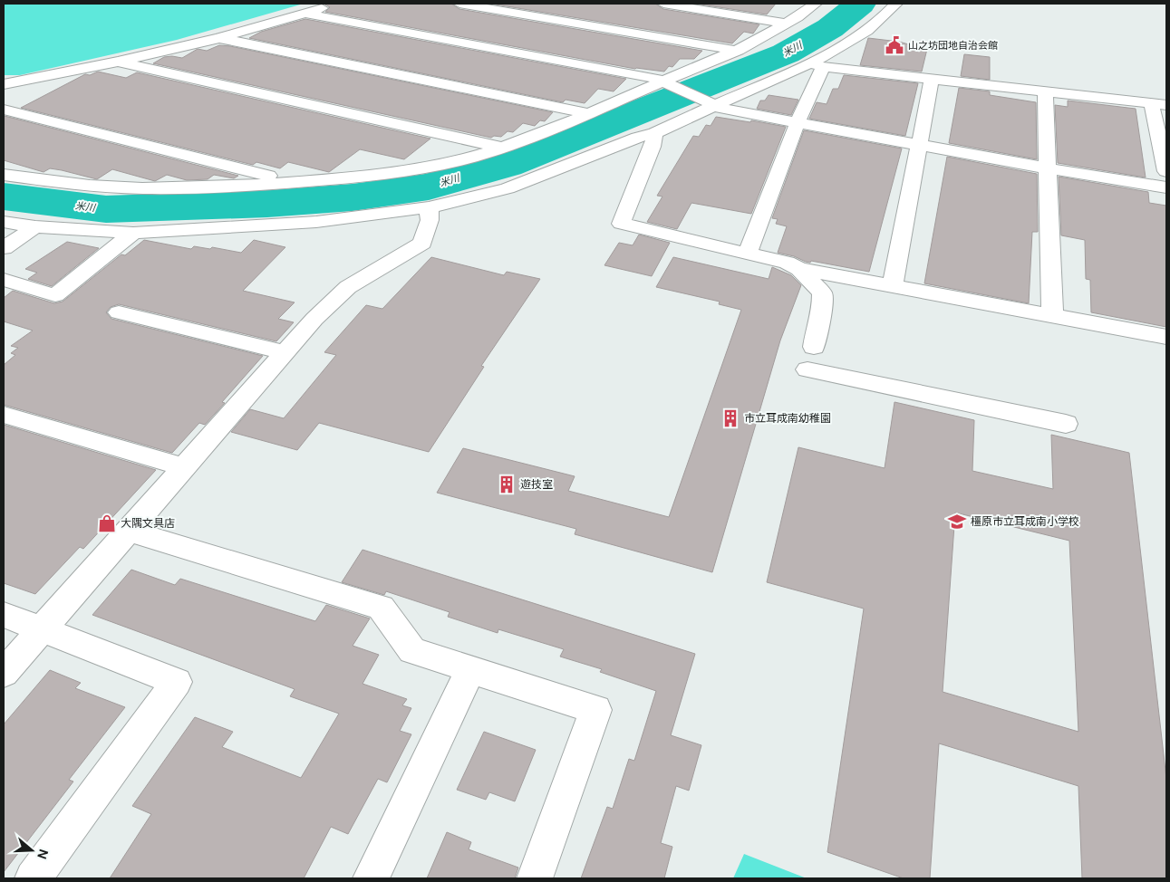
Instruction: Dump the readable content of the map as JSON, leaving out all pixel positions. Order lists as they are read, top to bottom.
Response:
{
  "water": ["米川"],
  "places": {
    "public building": ["山之坊団地自治会館"],
    "building": ["市立耳成南幼稚園", "遊技室"],
    "school or university": ["橿原市立耳成南小学校"],
    "shop": ["大隅文具店"]
  },
  "north": "right"
}
